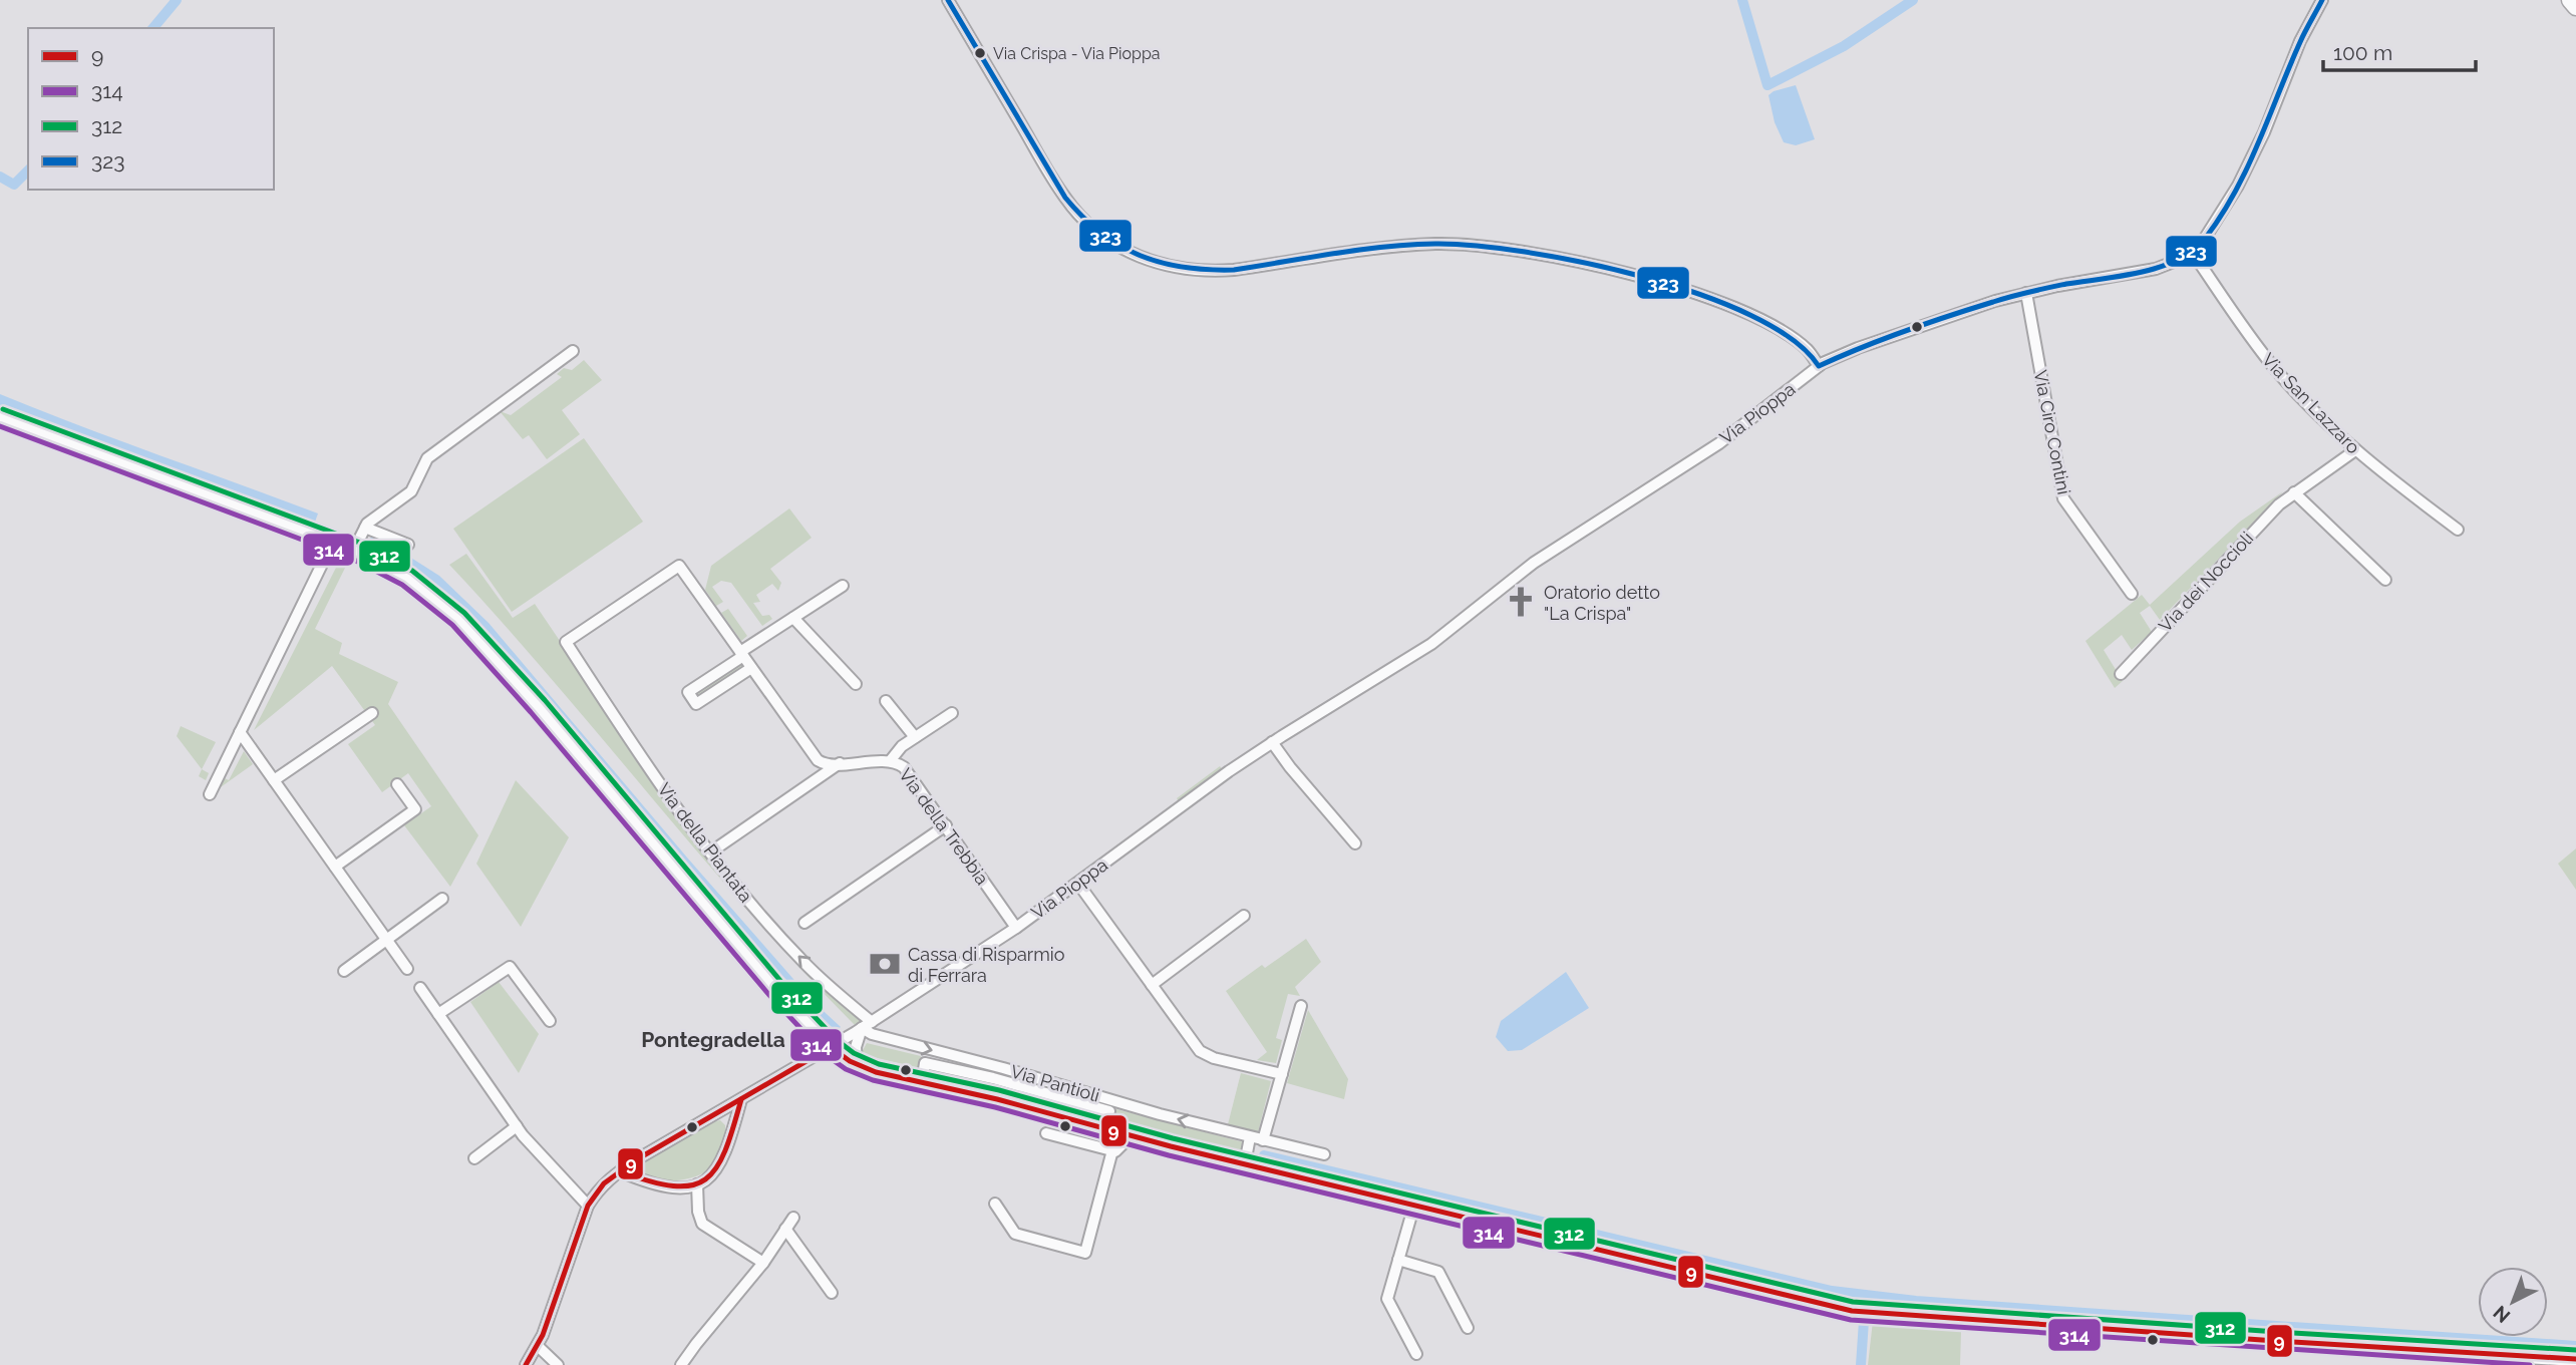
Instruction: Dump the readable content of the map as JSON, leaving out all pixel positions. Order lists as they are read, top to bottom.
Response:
{
  "streets": {
    "street": [
      "Via San Lazzaro",
      "Via Pioppa",
      "Via Ciro Contini",
      "Via dei Noccioli",
      "Via della Trebbia",
      "Via della Piantata",
      "Via Pantioli"
    ]
  },
  "crossings": [
    ["Via San Lazzaro", "Via Pioppa"],
    ["Via San Lazzaro", "Via dei Noccioli"],
    ["Via Pioppa", "Via Ciro Contini"],
    ["Via Pioppa", "Via della Trebbia"],
    ["Via Pioppa", "Via della Piantata"],
    ["Via Pioppa", "Via Pantioli"],
    ["Via della Trebbia", "Via della Piantata"],
    ["Via della Piantata", "Via Pantioli"]
  ],
  "districts": ["Pontegradella"],
  "places": {
    "other": ["Via Crispa - Via Pioppa"],
    "church": ["Oratorio detto \"La Crispa\""],
    "bank": ["Cassa di Risparmio di Ferrara"]
  },
  "lines": [
    "transit line 323",
    "transit line 312",
    "transit line 314",
    "transit line 9"
  ],
  "legend": [
    "9",
    "314",
    "312",
    "323"
  ],
  "scale_bar": "100 m",
  "north": "bottom left"
}
